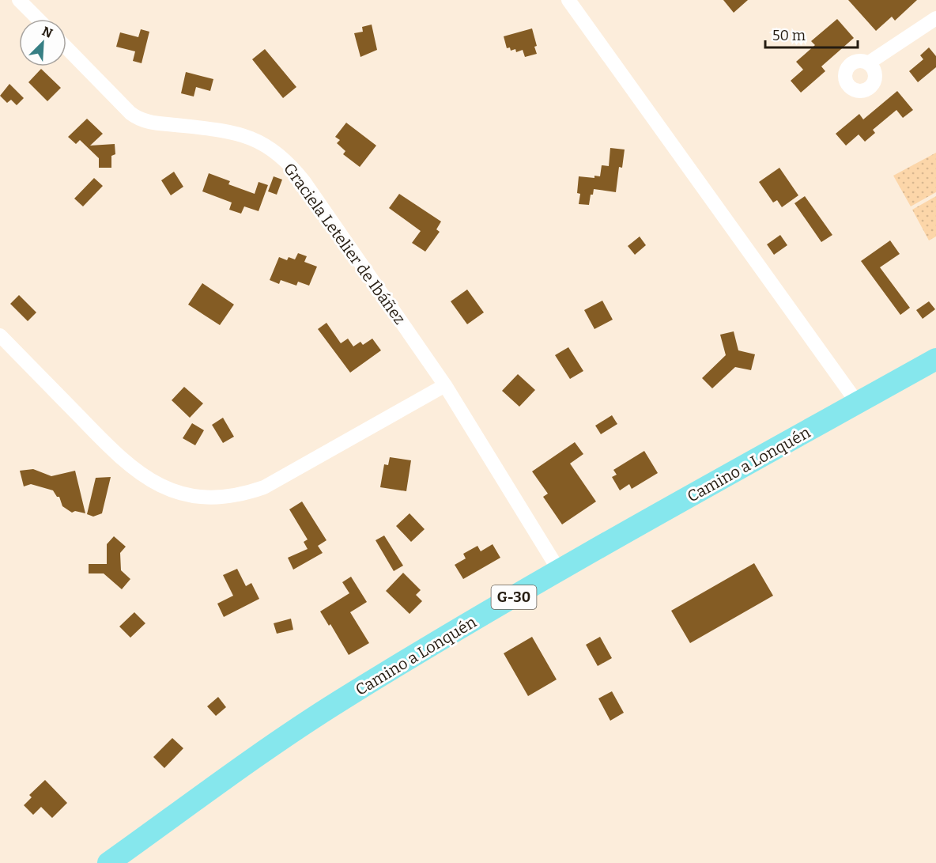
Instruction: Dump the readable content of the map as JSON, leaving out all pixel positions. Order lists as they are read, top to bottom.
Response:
{
  "streets": {
    "main road": ["Camino a Lonquén", "G-30"],
    "street": ["Graciela Letelier de Ibáñez"]
  },
  "crossings": [
    ["Graciela Letelier de Ibáñez", "Camino a Lonquén"]
  ],
  "scale_bar": "50 m",
  "north": "top right"
}
